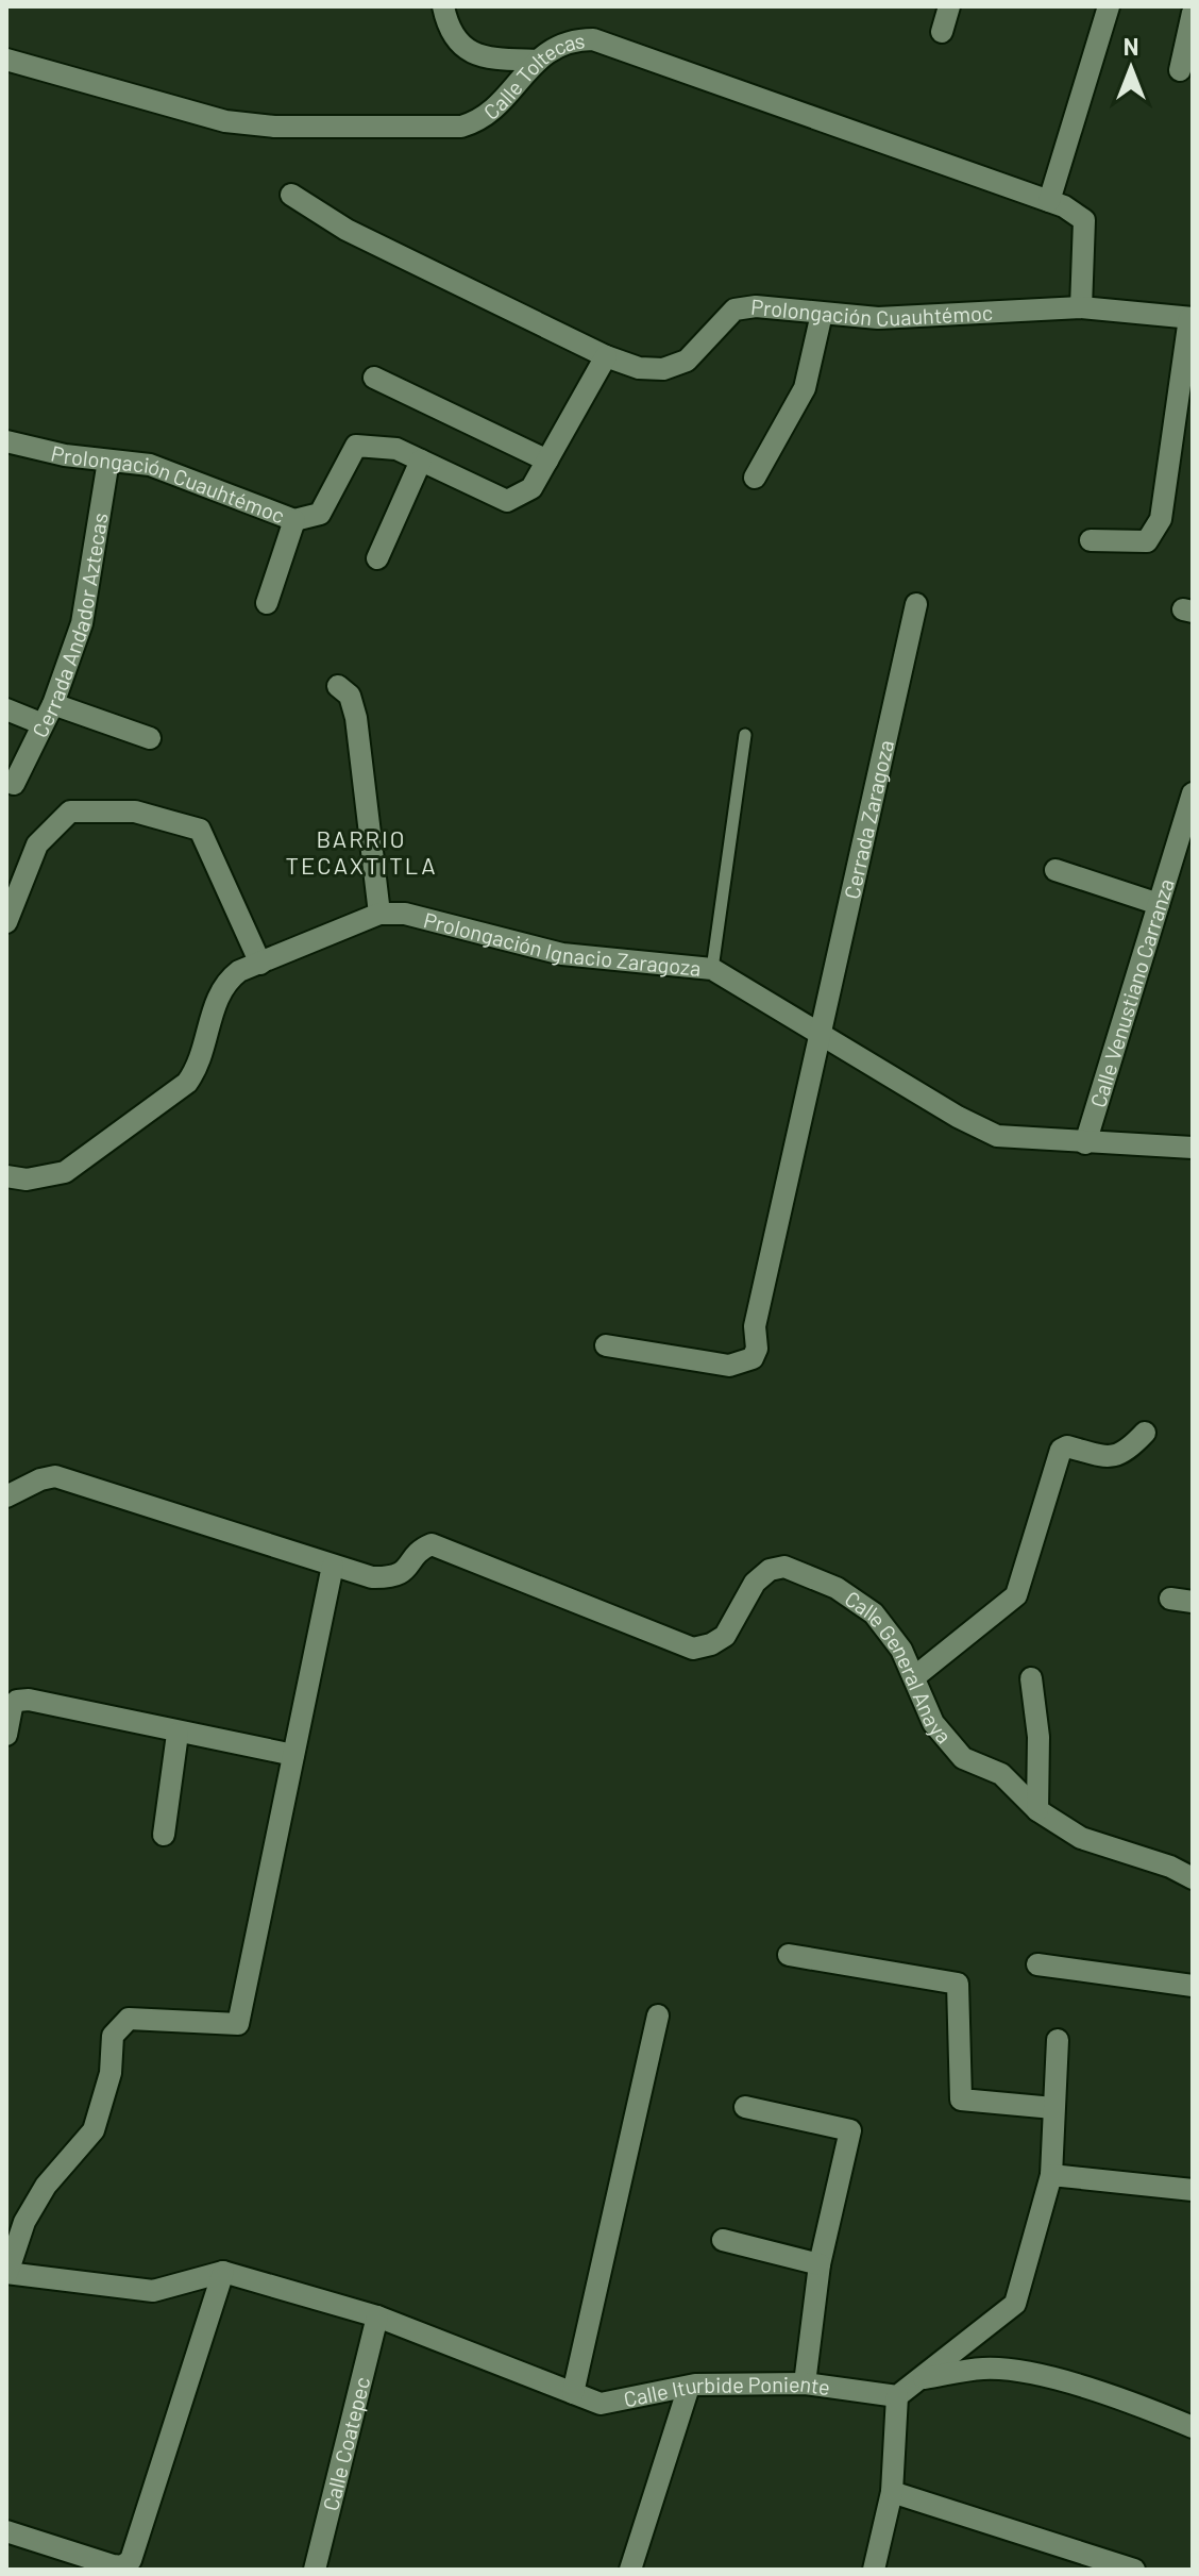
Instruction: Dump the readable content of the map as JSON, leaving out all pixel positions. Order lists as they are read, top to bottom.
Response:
{
  "streets": {
    "street": [
      "Calle Toltecas",
      "Prolongación Cuauhtémoc",
      "Cerrada Andador Aztecas",
      "Cerrada Zaragoza",
      "Prolongación Ignacio Zaragoza",
      "Calle Venustiano Carranza",
      "Calle General Anaya",
      "Calle Iturbide Poniente",
      "Calle Coatepec"
    ]
  },
  "crossings": [
    ["Calle Toltecas", "Prolongación Cuauhtémoc"],
    ["Prolongación Cuauhtémoc", "Cerrada Andador Aztecas"],
    ["Cerrada Zaragoza", "Prolongación Ignacio Zaragoza"],
    ["Prolongación Ignacio Zaragoza", "Calle Venustiano Carranza"],
    ["Calle Iturbide Poniente", "Calle Coatepec"]
  ],
  "districts": ["BARRIO TECAXTITLA"],
  "north": "top"
}
